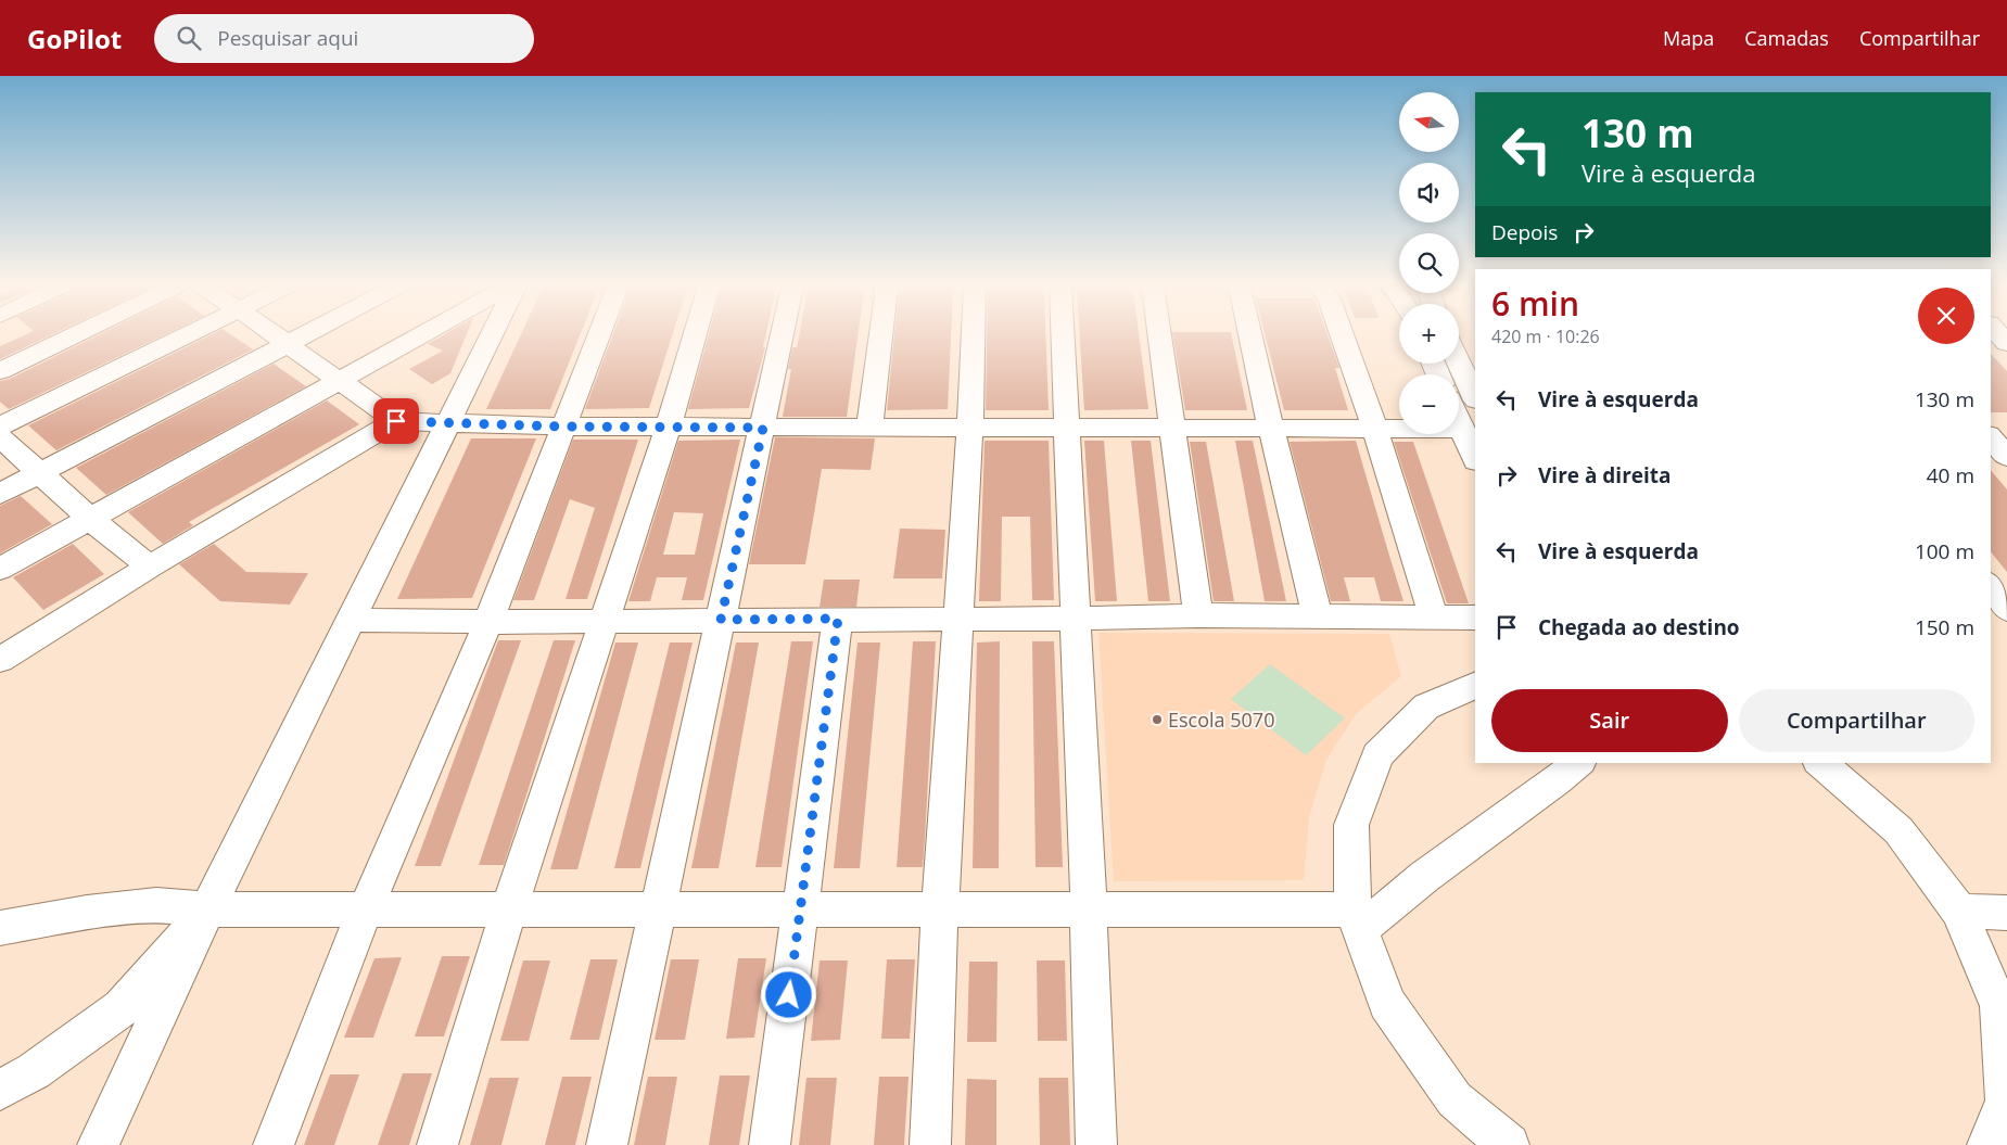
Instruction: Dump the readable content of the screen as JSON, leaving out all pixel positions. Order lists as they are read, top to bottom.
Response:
{
  "places": ["Escola 5070"],
  "north": "left",
  "page": {
    "header": "GoPilot",
    "search": "Pesquisar aqui",
    "nav": ["Mapa", "Camadas", "Compartilhar"],
    "map_buttons": ["+", "−"],
    "turn": ["130 m", "Vire à esquerda"],
    "then": "Depois",
    "heading": ["6 min", "420 m · 10:26"],
    "list": [
      {
        "name": "Vire à esquerda",
        "value": "130 m"
      },
      {
        "name": "Vire à direita",
        "value": "40 m"
      },
      {
        "name": "Vire à esquerda",
        "value": "100 m"
      },
      {
        "name": "Chegada ao destino",
        "value": "150 m"
      }
    ],
    "buttons": ["Sair", "Compartilhar"]
  }
}
